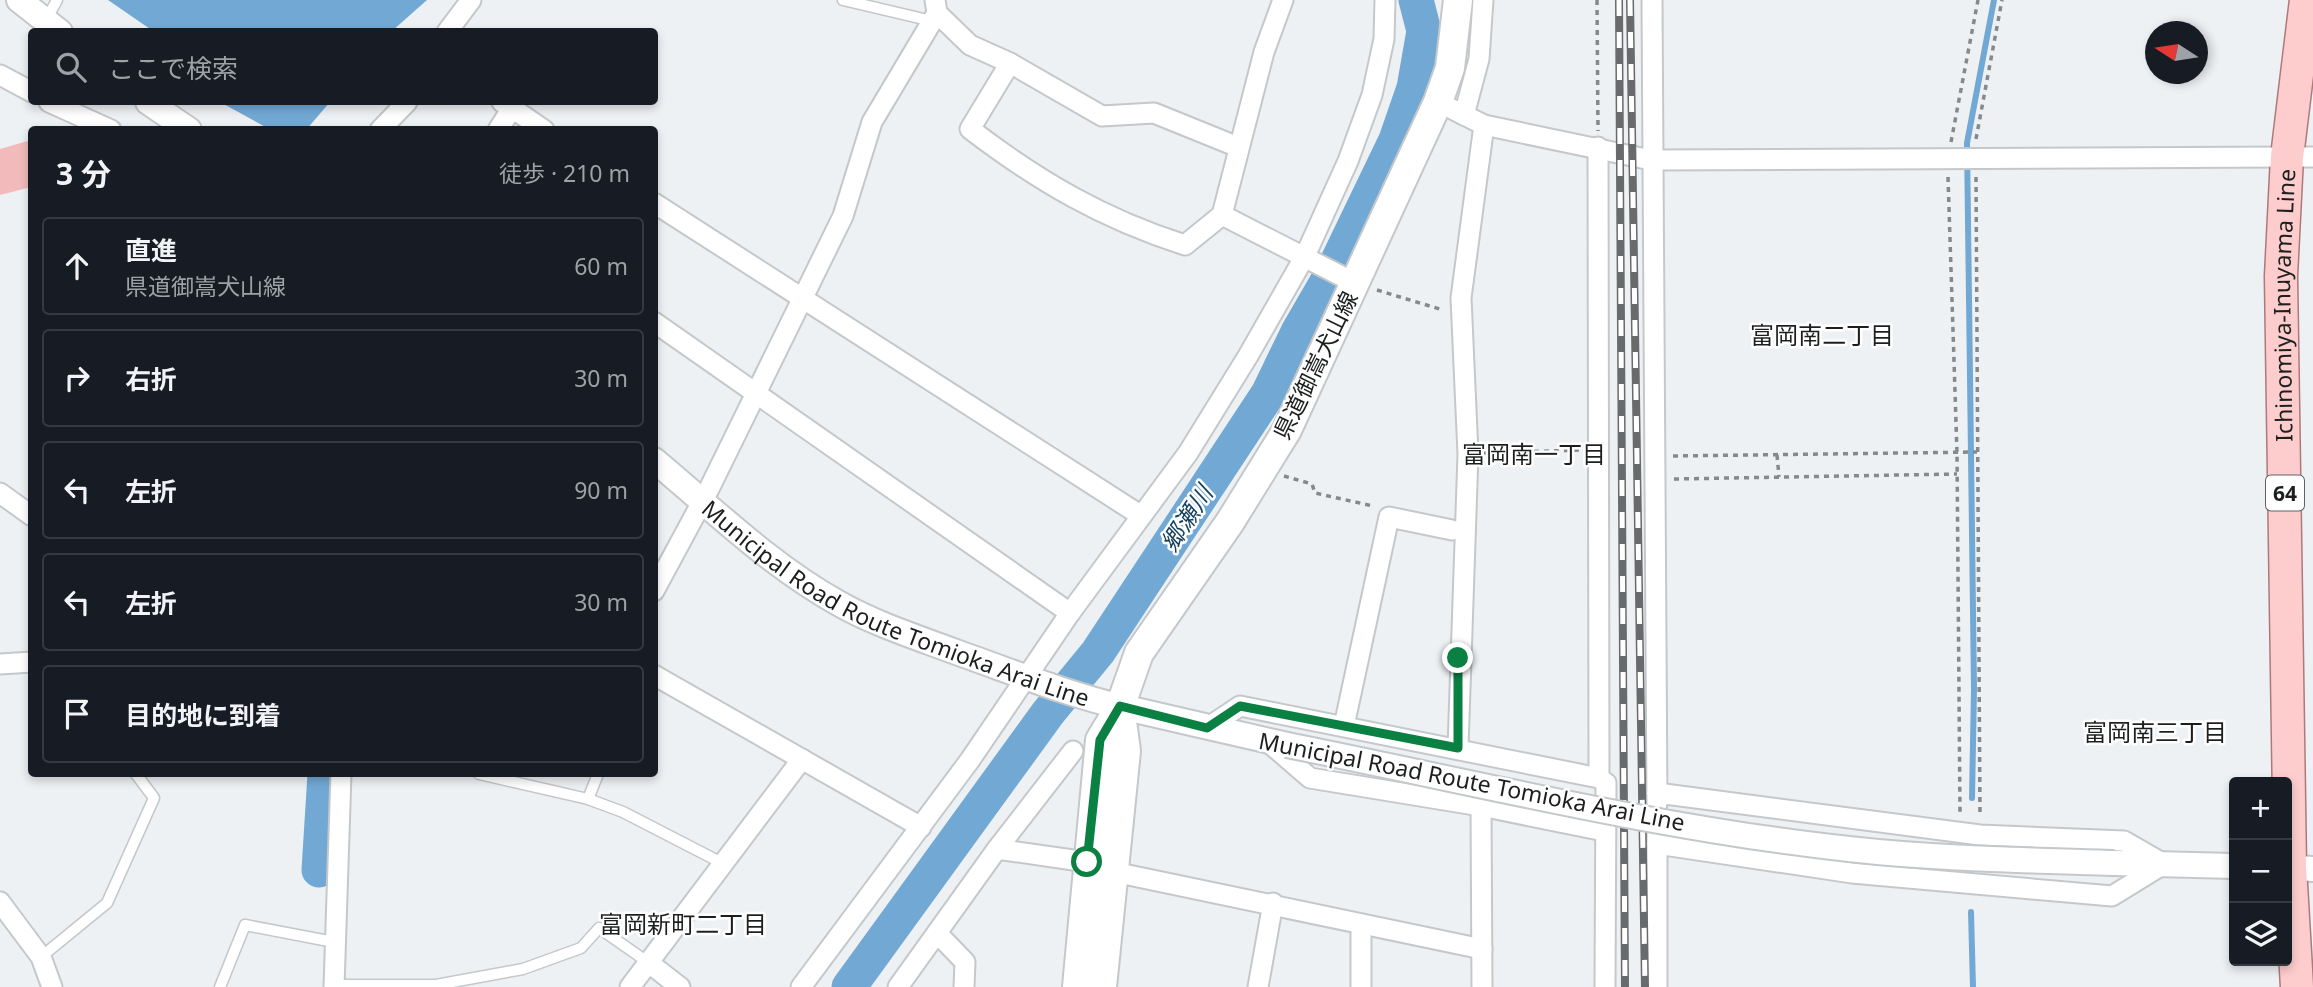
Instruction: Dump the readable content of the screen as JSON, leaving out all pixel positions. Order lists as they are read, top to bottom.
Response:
{
  "streets": {
    "main road": ["Ichinomiya-Inuyama Line", "県道御嵩犬山線", "64"],
    "street": ["Municipal Road Route Tomioka Arai Line"]
  },
  "crossings": [
    ["県道御嵩犬山線", "Municipal Road Route Tomioka Arai Line"]
  ],
  "districts": [
    "富岡南二丁目",
    "富岡南一丁目",
    "富岡南三丁目",
    "富岡新町二丁目"
  ],
  "water": ["郷瀬川"],
  "north": "left",
  "page": {
    "search": "ここで検索",
    "heading": ["3 分", "徒歩 · 210 m"],
    "list": [
      ["直進", "県道御嵩犬山線", "60 m"],
      ["右折", "30 m"],
      ["左折", "90 m"],
      ["左折", "30 m"],
      "目的地に到着"
    ],
    "map_buttons": ["+", "−"]
  }
}
